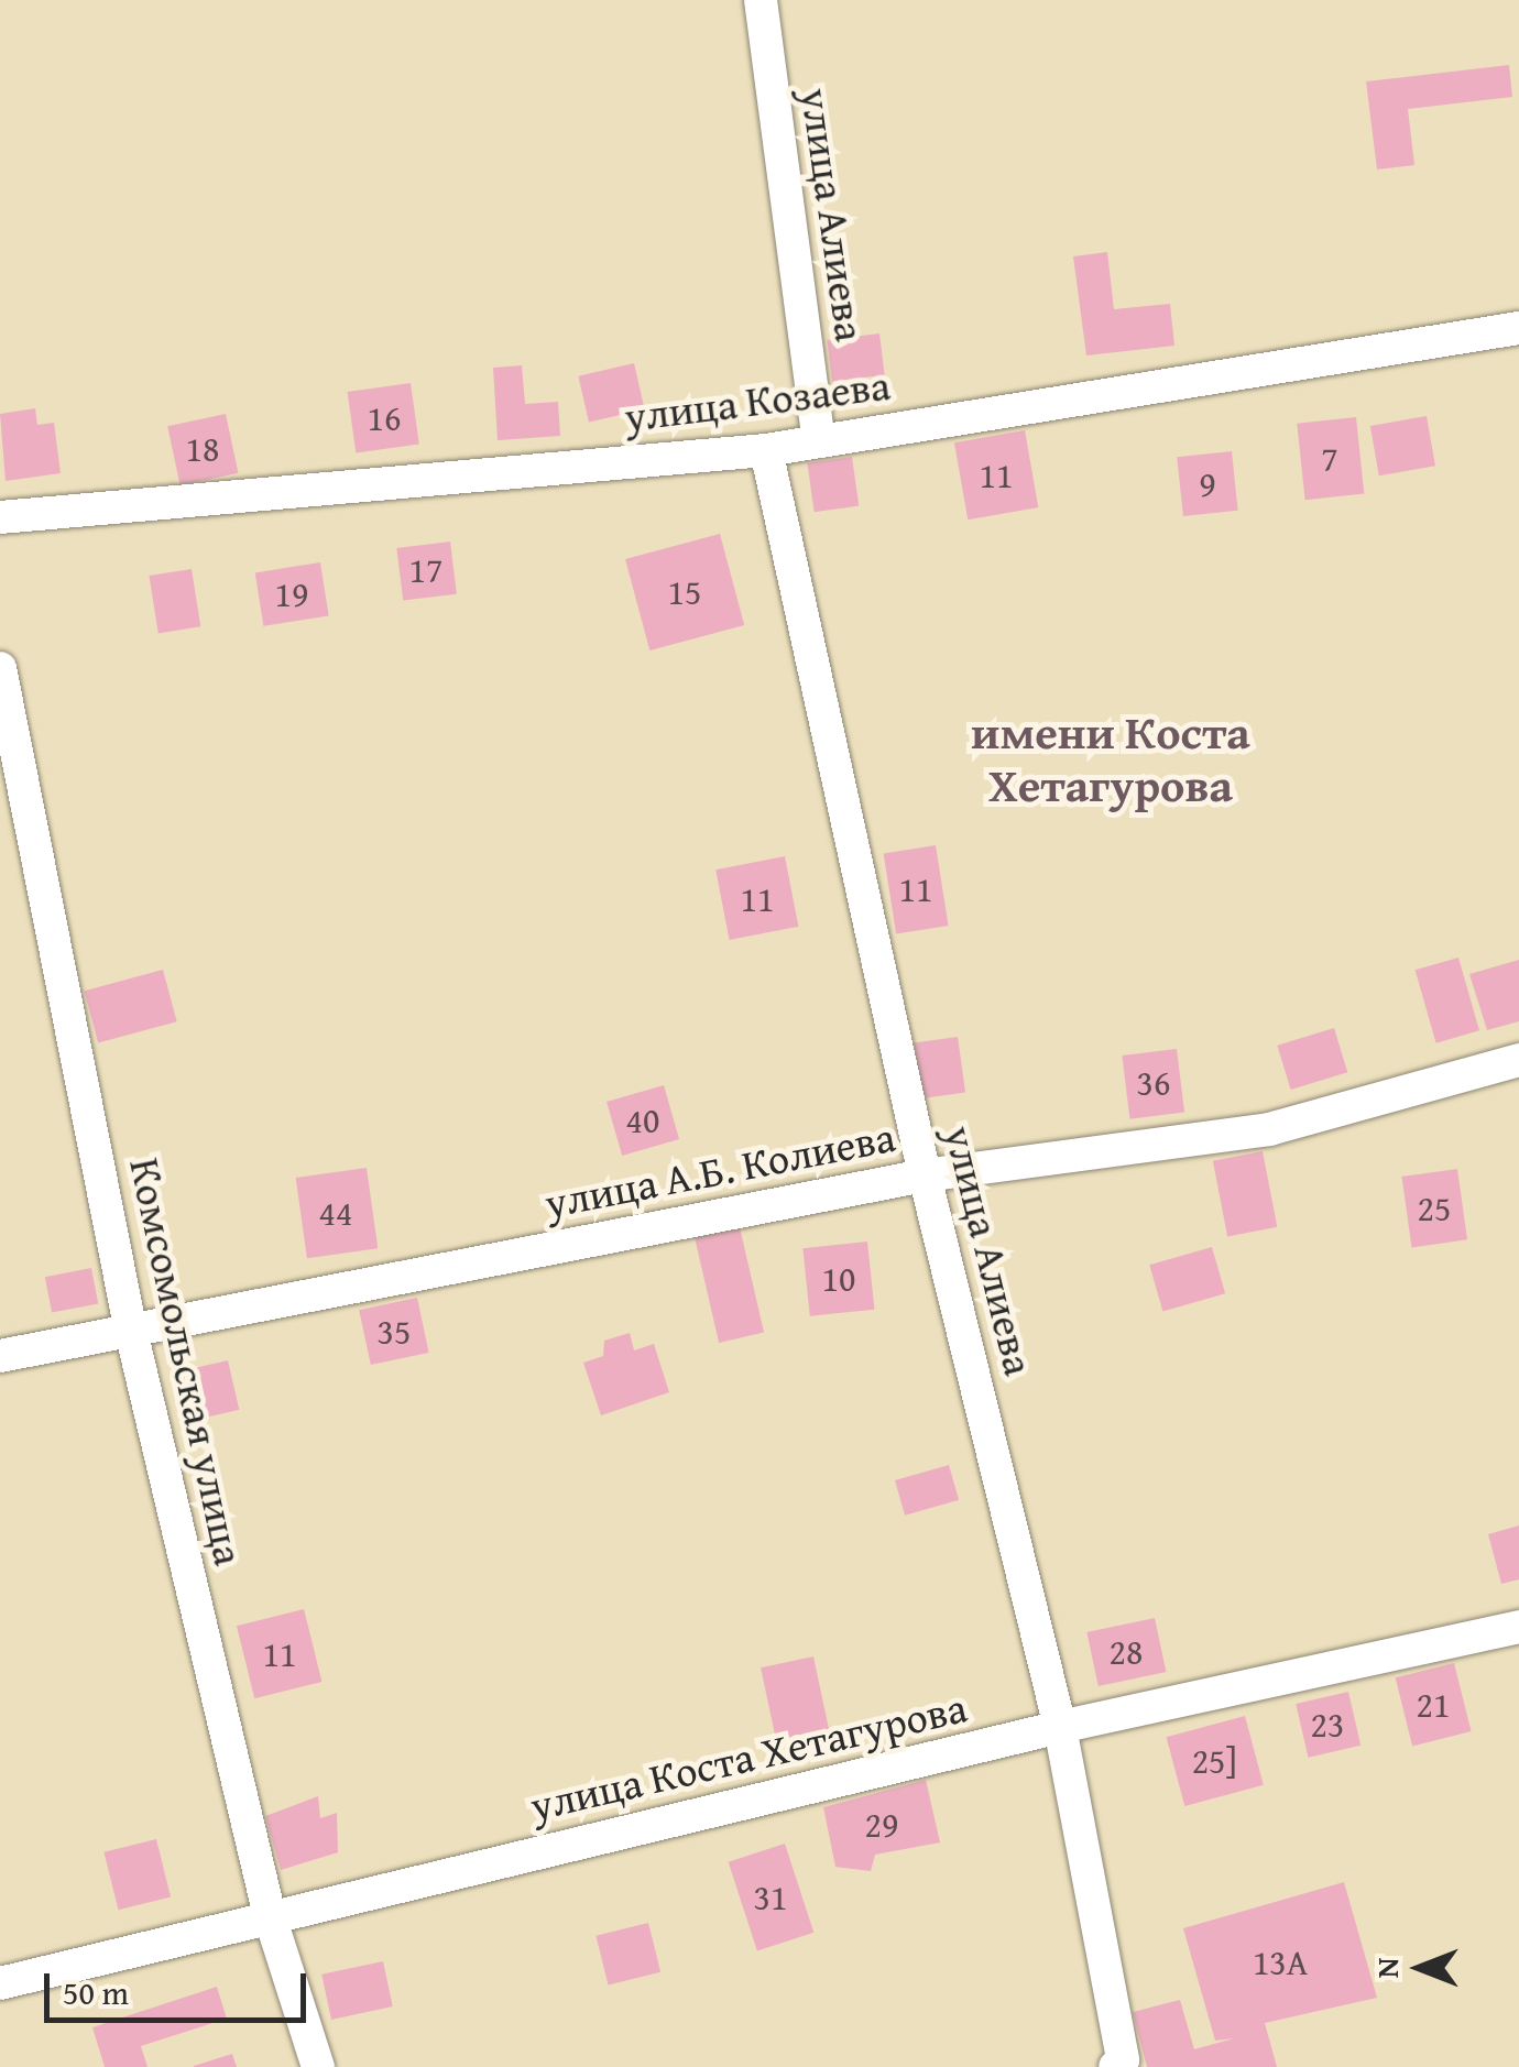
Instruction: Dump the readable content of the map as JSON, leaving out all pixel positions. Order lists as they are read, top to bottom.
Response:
{
  "streets": {
    "street": [
      "улица Алиева",
      "улица Козаева",
      "улица А.Б. Колиева",
      "Комсомольская улица",
      "улица Коста Хетагурова"
    ]
  },
  "crossings": [
    ["улица Алиева", "улица Козаева"],
    ["улица Алиева", "улица А.Б. Колиева"],
    ["улица Алиева", "улица Коста Хетагурова"],
    ["улица А.Б. Колиева", "Комсомольская улица"],
    ["Комсомольская улица", "улица Коста Хетагурова"]
  ],
  "districts": ["имени Коста Хетагурова"],
  "house_numbers": [
    "16",
    "18",
    "7",
    "11",
    "9",
    "17",
    "15",
    "19",
    "11",
    "11",
    "36",
    "40",
    "25",
    "44",
    "10",
    "35",
    "28",
    "11",
    "21",
    "23",
    "25]",
    "29",
    "31",
    "13А"
  ],
  "scale_bar": "50 m",
  "north": "left"
}
